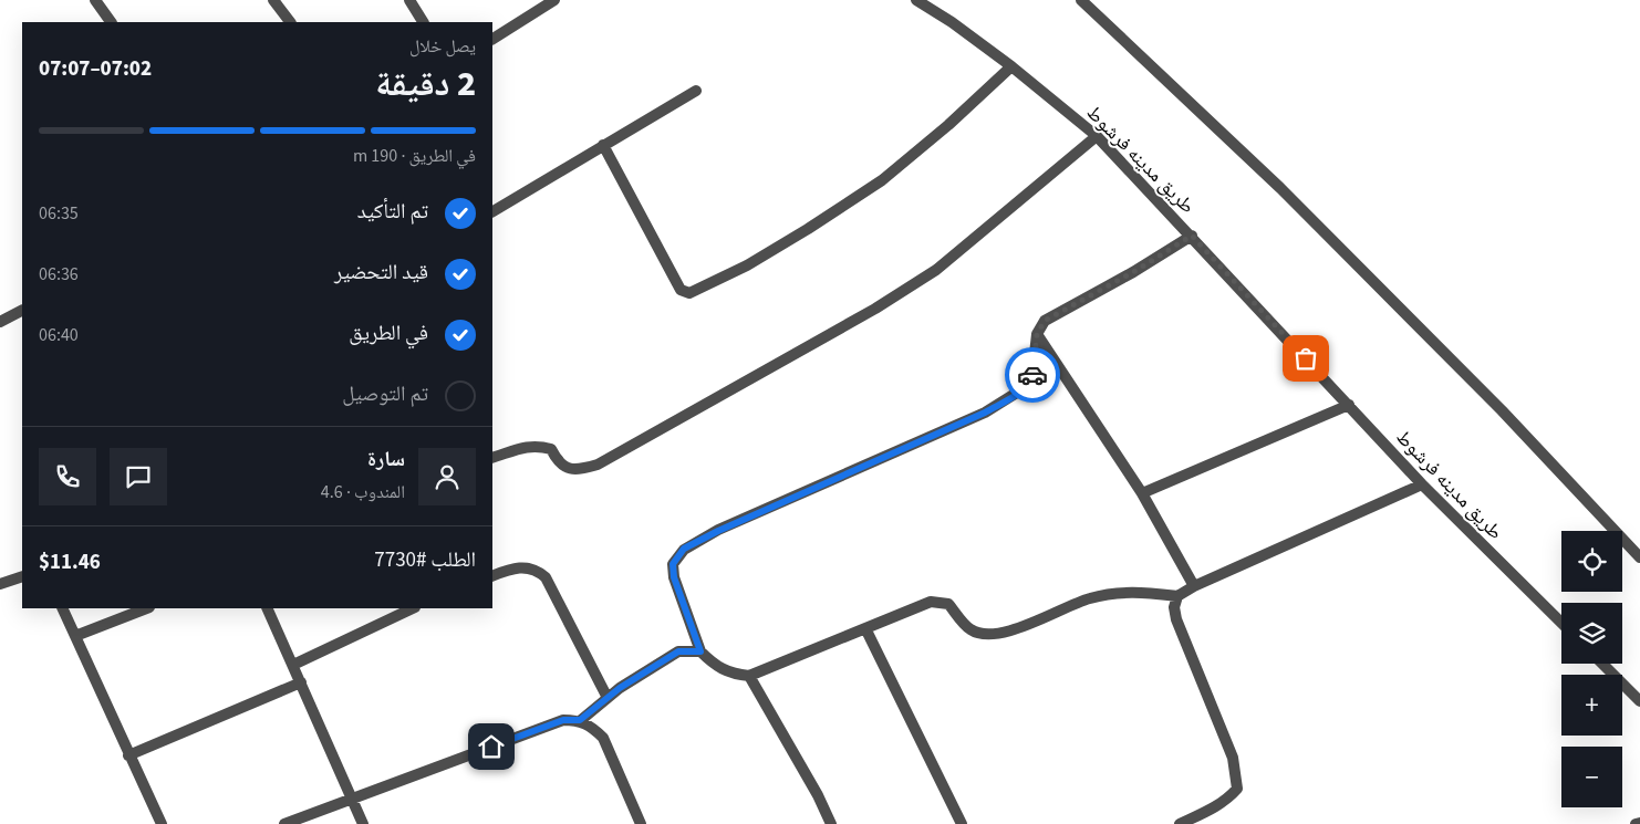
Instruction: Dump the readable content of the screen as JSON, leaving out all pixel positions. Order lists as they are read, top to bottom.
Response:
{
  "streets": {
    "street": ["طريق مدينه فرشوط"]
  },
  "page": {
    "heading": ["2 دقيقة", "يصل خلال", "07:02–07:07"],
    "panel": [
      "سارة",
      "المندوب · 4.6",
      "الطلب #7730",
      "$11.46"
    ],
    "bar": "في الطريق · 190 m",
    "list": [
      ["تم التأكيد", "06:35"],
      ["قيد التحضير", "06:36"],
      ["في الطريق", "06:40"],
      "تم التوصيل"
    ],
    "map_buttons": ["+", "−"]
  }
}
